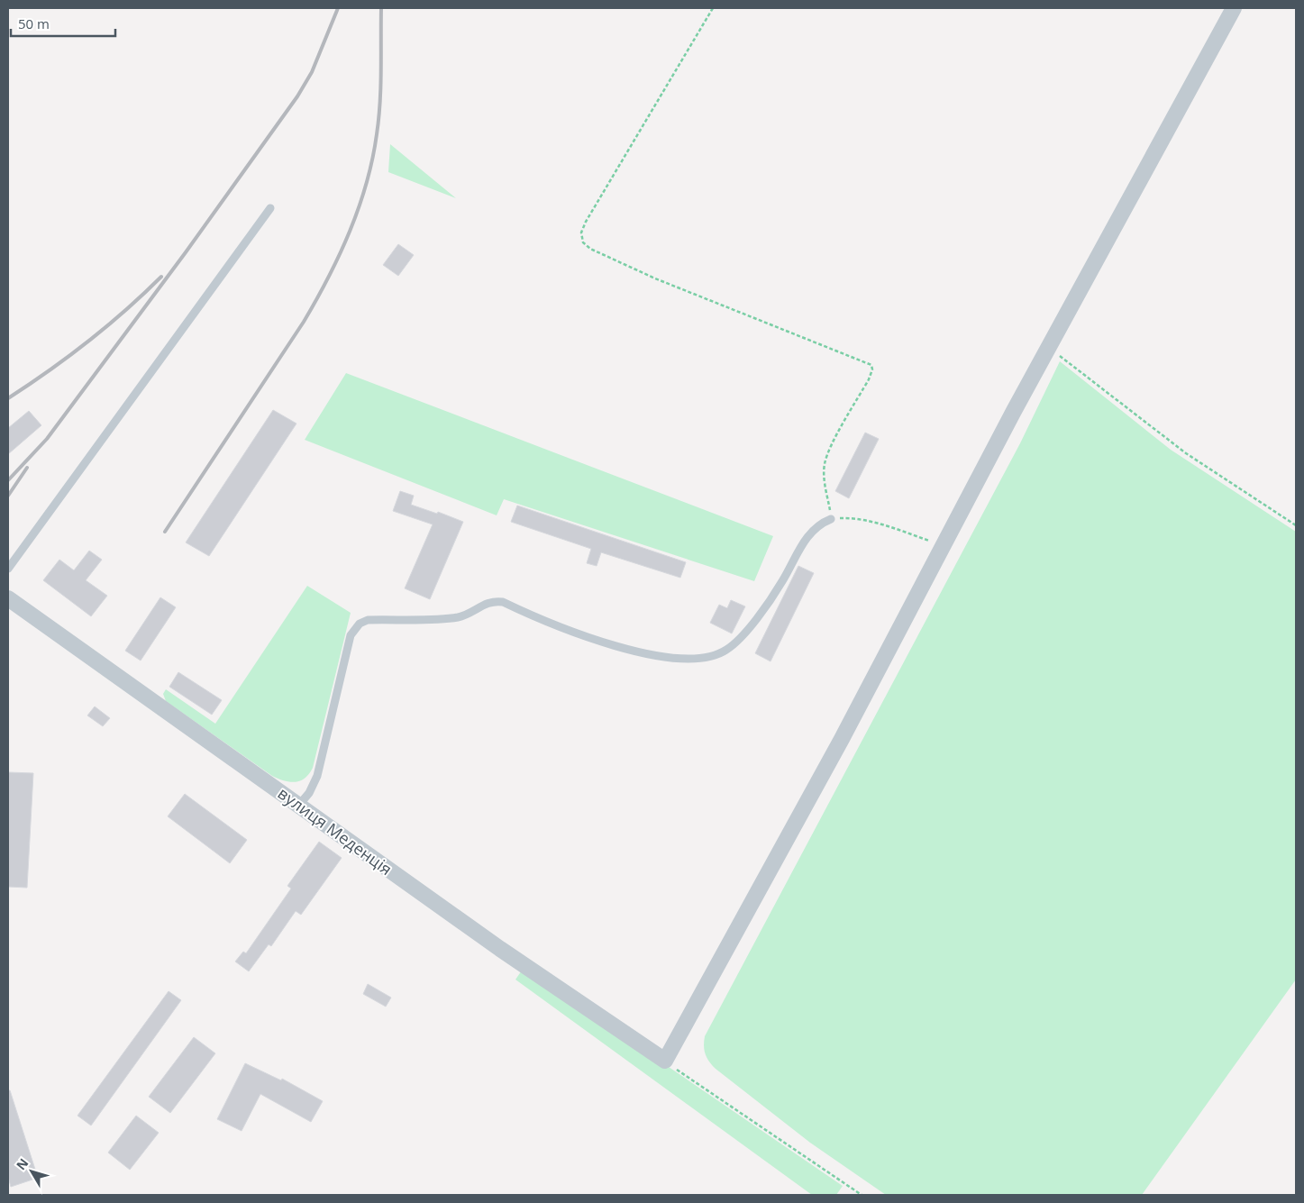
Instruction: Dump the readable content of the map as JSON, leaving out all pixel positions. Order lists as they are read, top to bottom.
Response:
{
  "streets": {
    "street": ["вулиця Меденція"]
  },
  "scale_bar": "50 m",
  "north": "top left"
}
